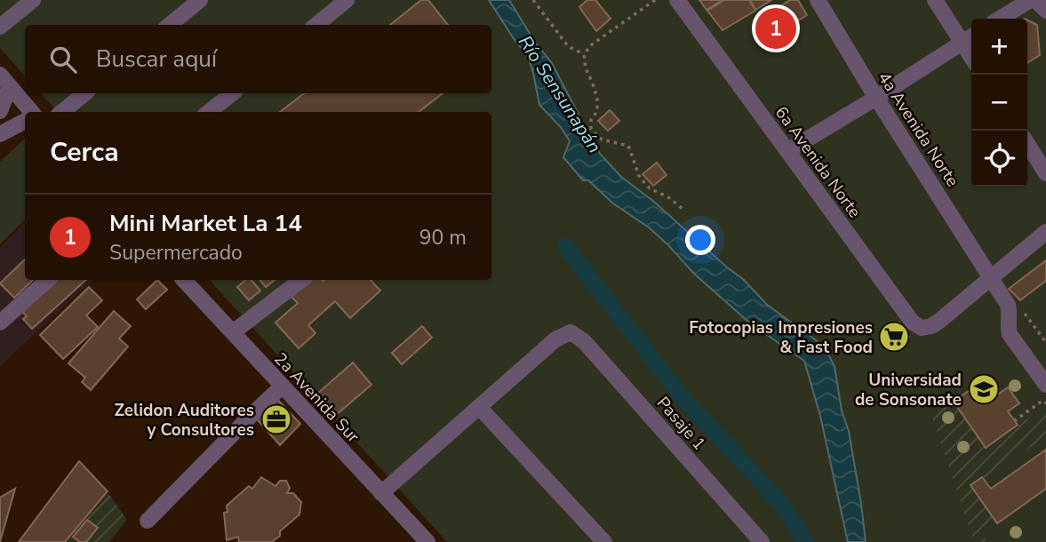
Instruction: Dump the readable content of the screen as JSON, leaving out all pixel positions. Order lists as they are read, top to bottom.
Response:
{
  "streets": {
    "street": [
      "4a Avenida Norte",
      "6a Avenida Norte",
      "2a Avenida Sur",
      "Pasaje 1"
    ]
  },
  "crossings": [
    ["4a Avenida Norte", "6a Avenida Norte"]
  ],
  "water": ["Río Sensunapán"],
  "places": {
    "supermarket": ["Fotocopias Impresiones & Fast Food"],
    "school or university": ["Universidad de Sonsonate"],
    "office": ["Zelidon Auditores y Consultores"]
  },
  "page": {
    "pins": "1",
    "map_buttons": ["+", "−"],
    "search": "Buscar aquí",
    "heading": "Cerca",
    "list": [
      {
        "mark": "1",
        "name": "Mini Market La 14",
        "note": "Supermercado",
        "value": "90 m"
      }
    ]
  }
}
